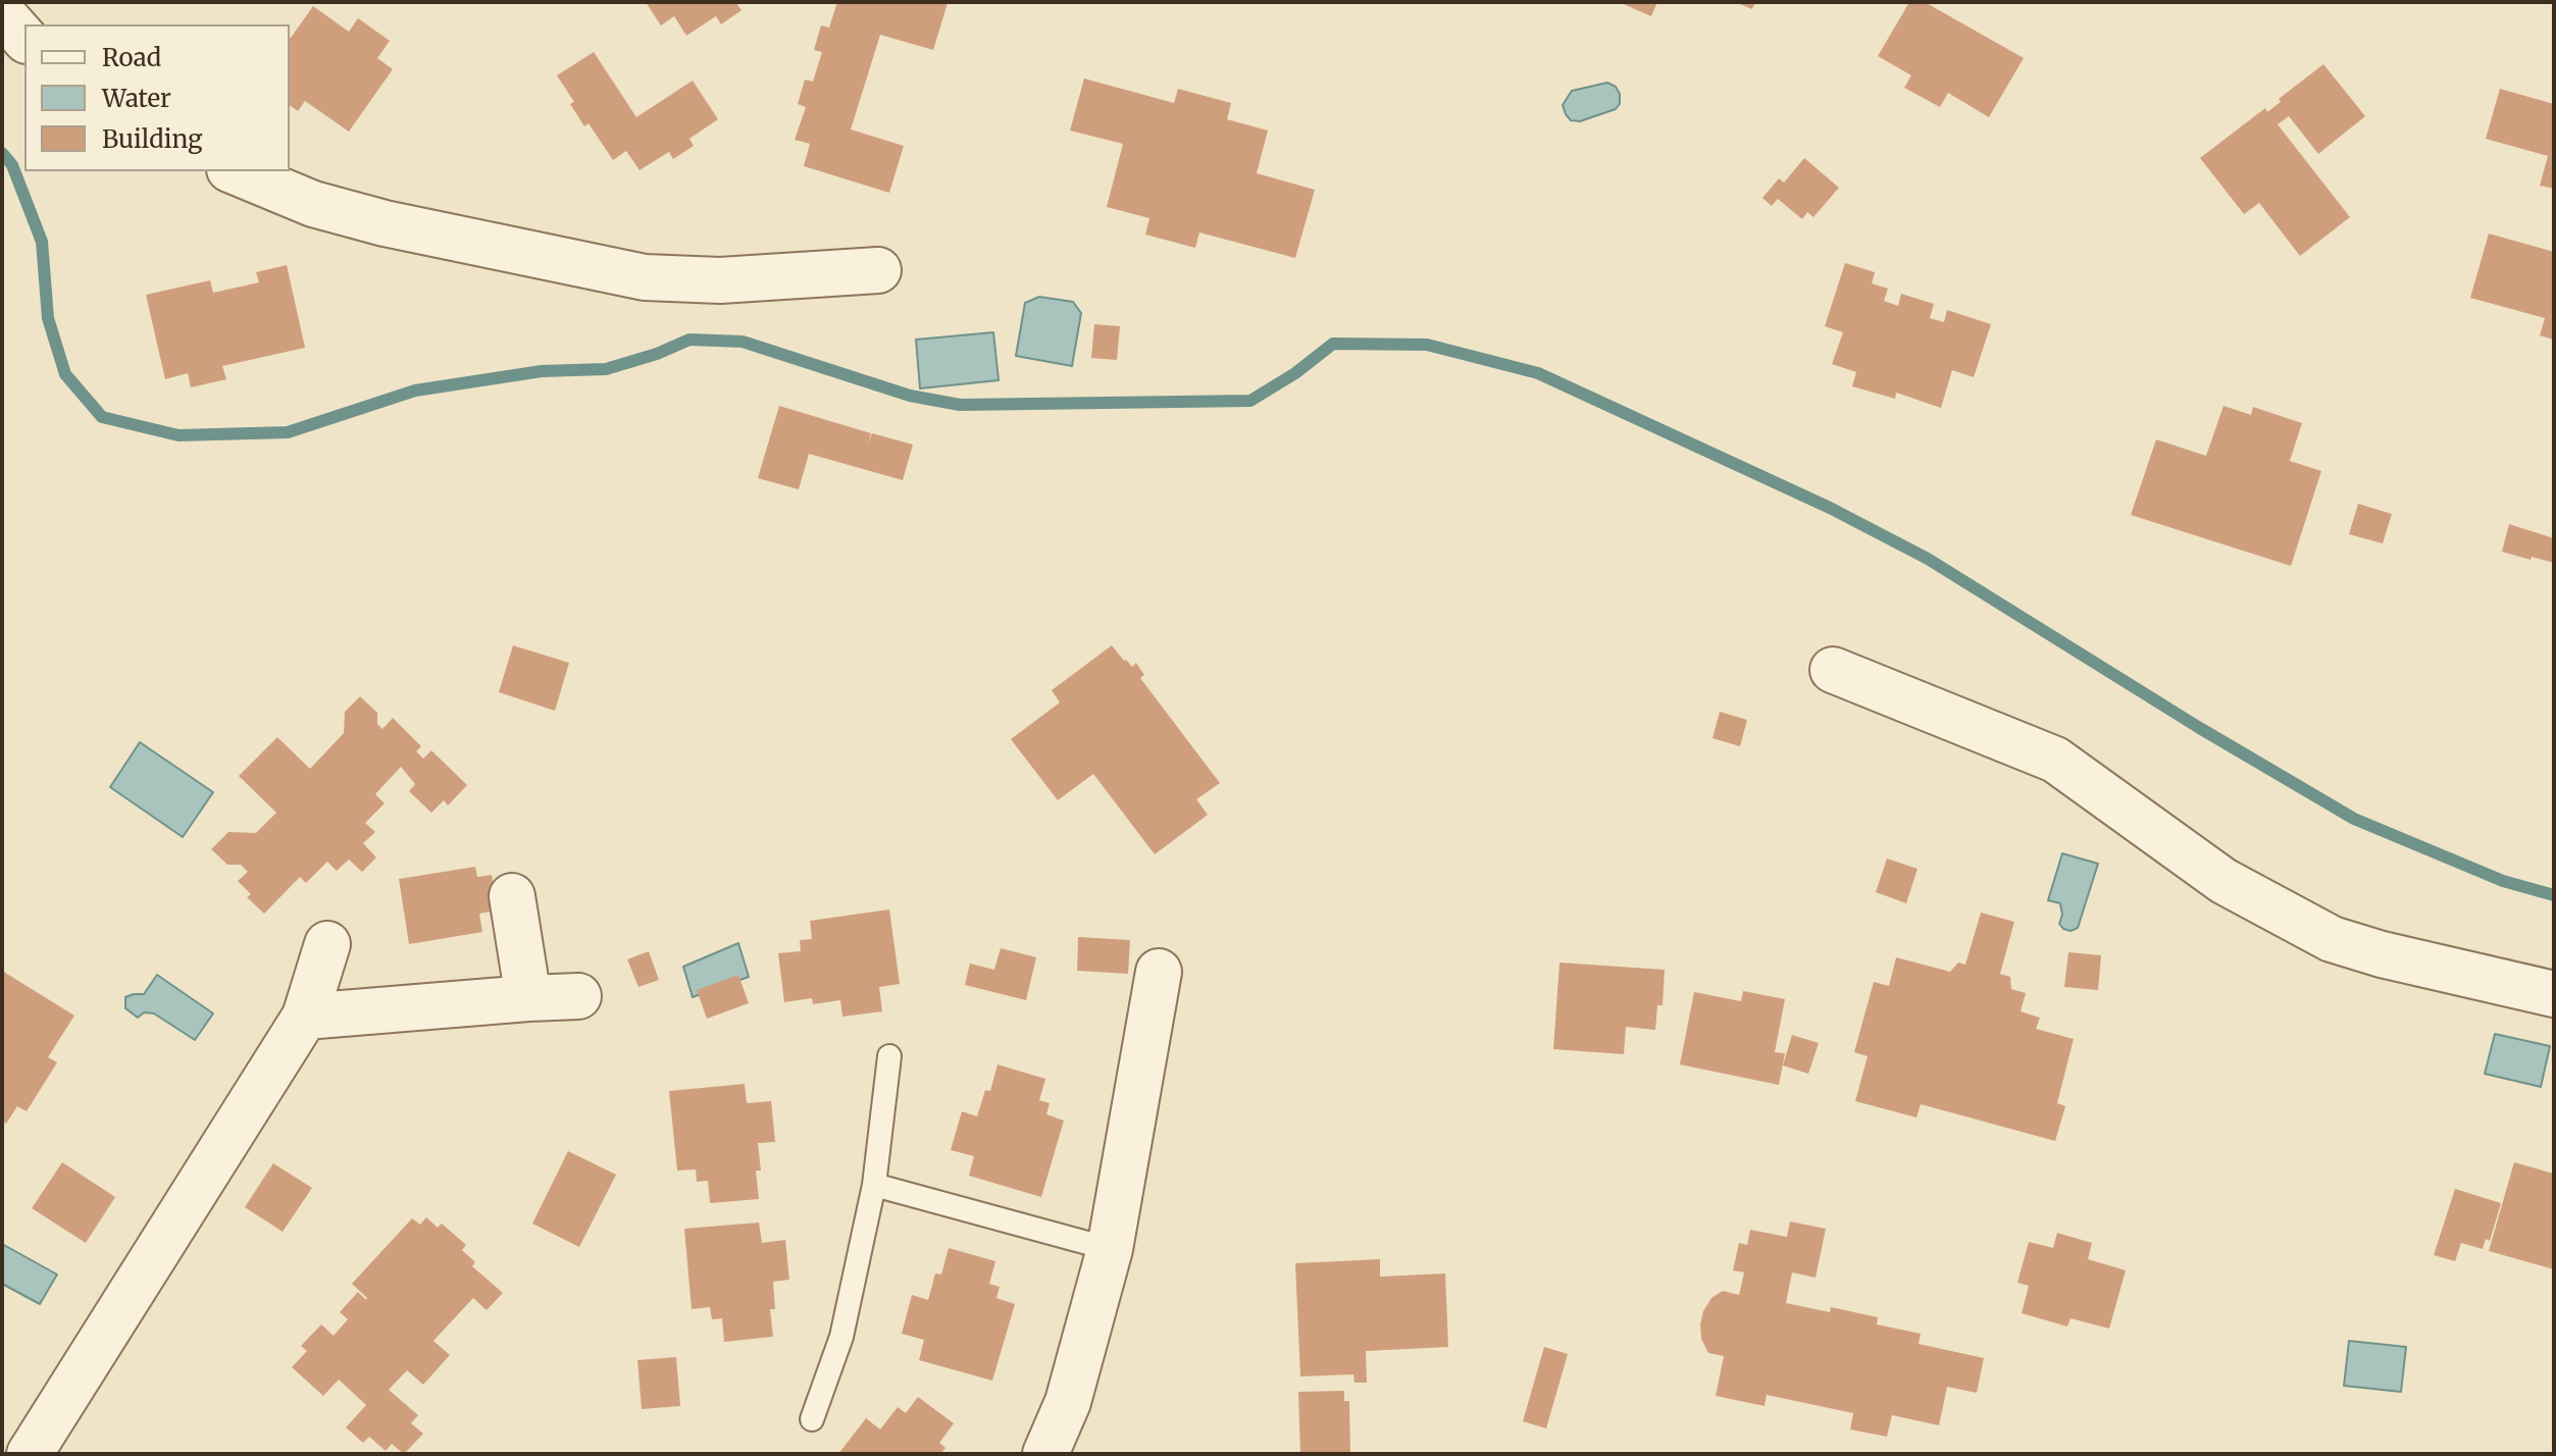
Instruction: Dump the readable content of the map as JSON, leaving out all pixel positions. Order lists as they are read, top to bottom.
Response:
{
  "legend": ["Road", "Water", "Building"]
}
